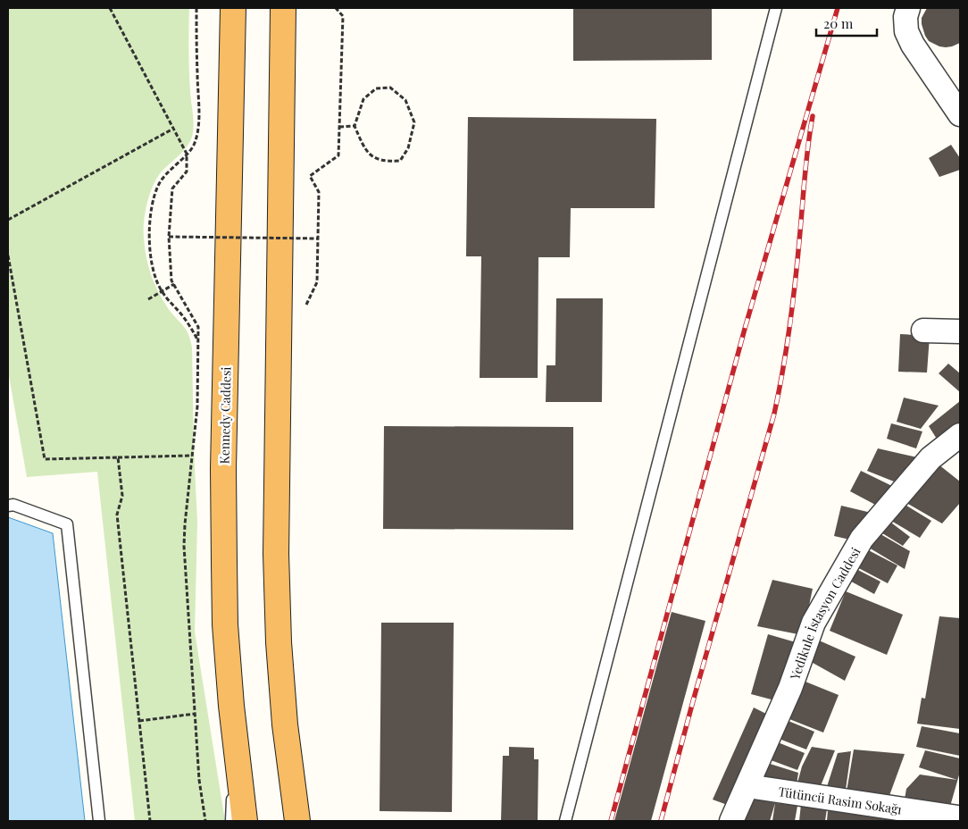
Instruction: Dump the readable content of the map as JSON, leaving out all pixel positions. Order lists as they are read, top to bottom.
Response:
{
  "streets": {
    "highway": ["Kennedy Caddesi"],
    "street": ["Yedikule İstasyon Caddesi", "Tütüncü Rasim Sokağı"]
  },
  "crossings": [
    ["Yedikule İstasyon Caddesi", "Tütüncü Rasim Sokağı"]
  ],
  "scale_bar": "20 m"
}
